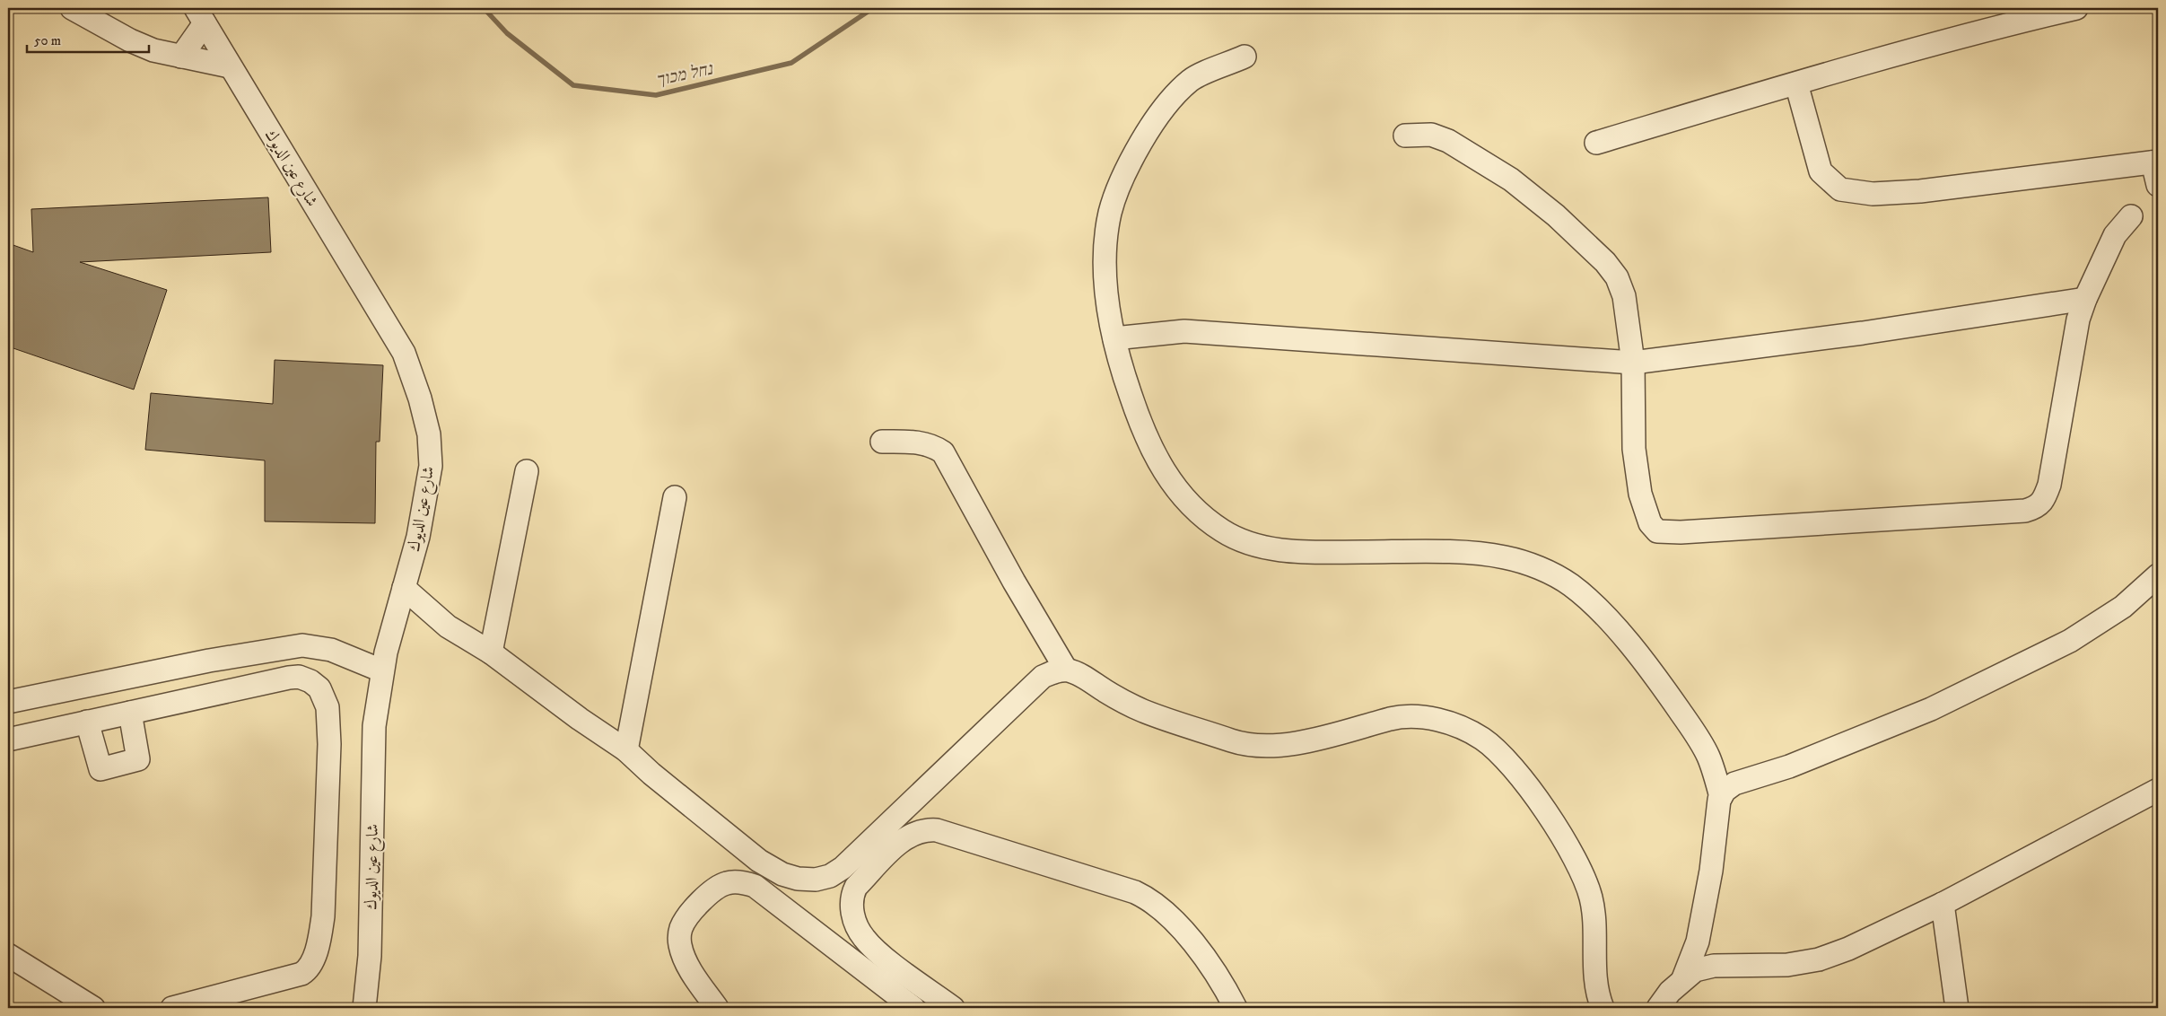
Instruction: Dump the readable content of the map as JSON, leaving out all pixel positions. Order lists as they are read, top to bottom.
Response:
{
  "streets": {
    "street": ["شارع عين الديوك"]
  },
  "water": ["נחל מכוך"],
  "scale_bar": "50 m"
}
